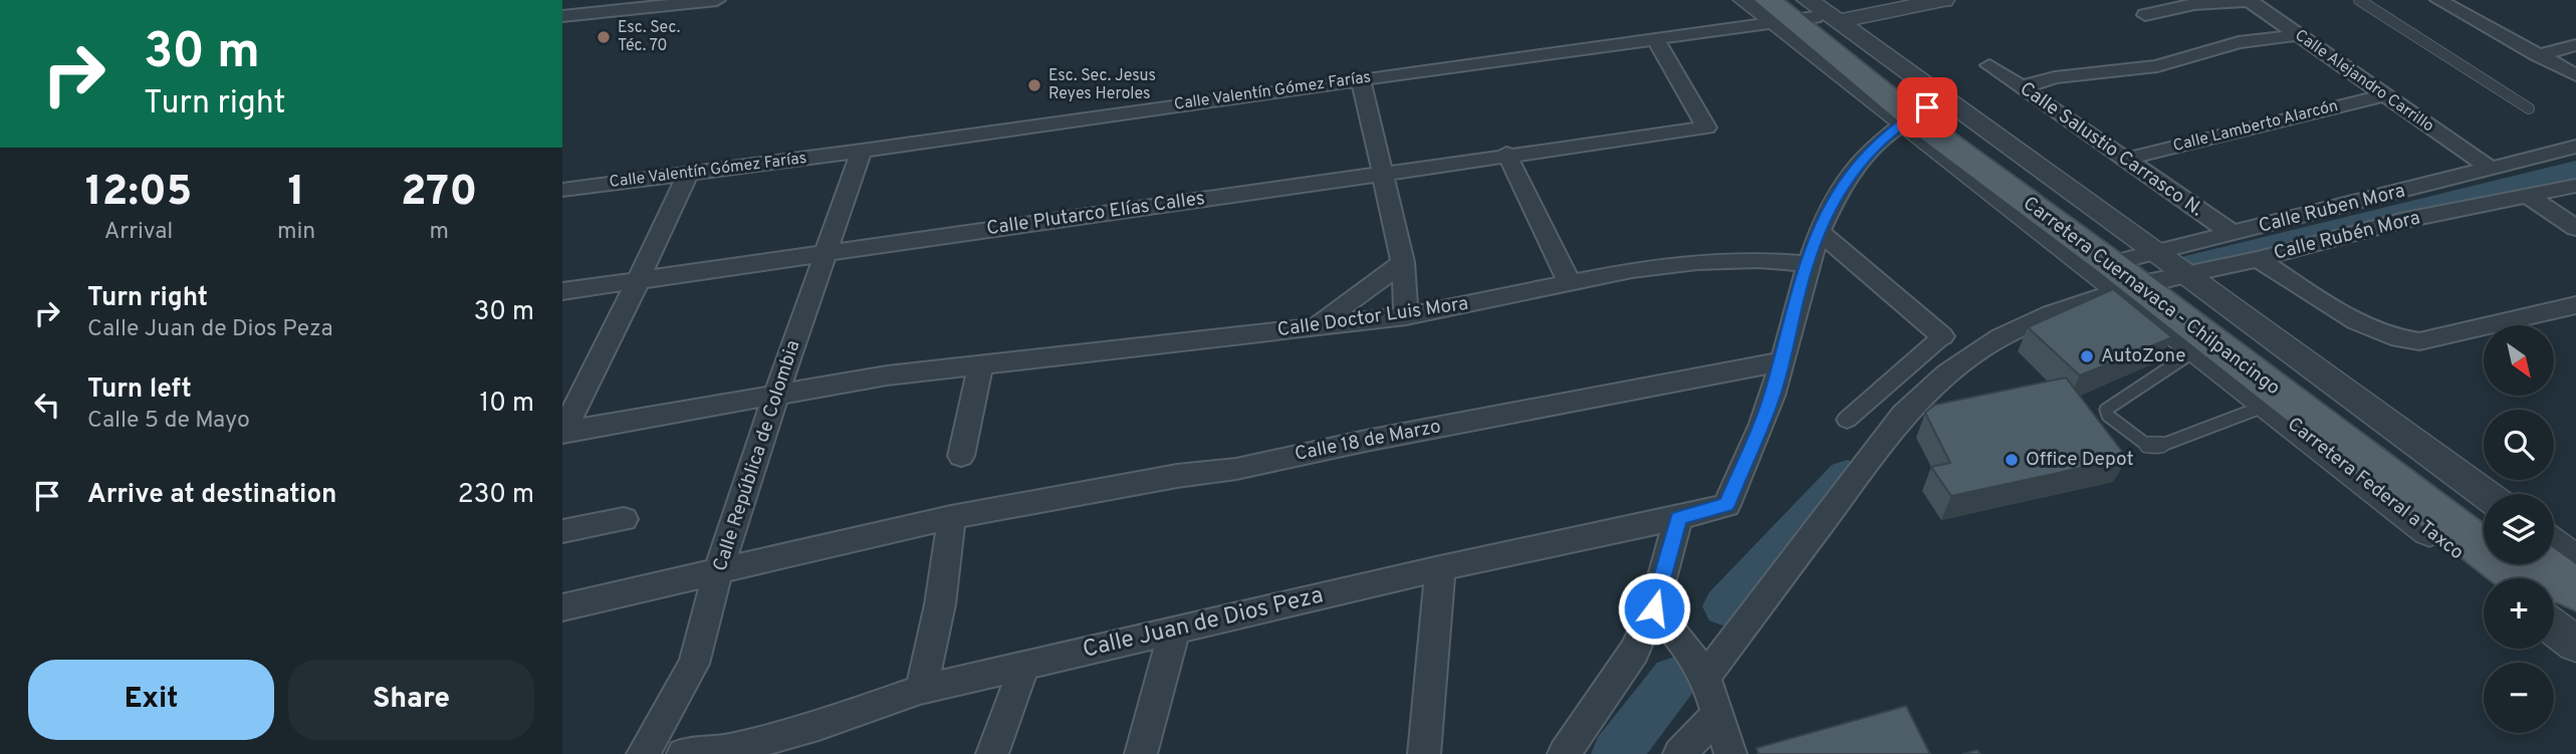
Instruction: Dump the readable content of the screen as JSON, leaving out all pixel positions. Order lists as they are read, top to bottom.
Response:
{
  "streets": {
    "main road": ["Carretera Cuernavaca - Chilpancingo"],
    "street": [
      "Calle Alejandro Carrillo",
      "Calle Valentín Gómez Farías",
      "Calle Lamberto Alarcón",
      "Calle Salustio Carrasco N.",
      "Calle Ruben Mora",
      "Calle Plutarco Elías Calles",
      "Calle Rubén Mora",
      "Calle Doctor Luis Mora",
      "Calle 18 de Marzo",
      "Calle República de Colombia",
      "Carretera Federal a Taxco",
      "Calle Juan de Dios Peza"
    ]
  },
  "crossings": [
    ["Calle Alejandro Carrillo", "Calle Lamberto Alarcón"],
    ["Calle Alejandro Carrillo", "Calle Ruben Mora"],
    ["Calle Valentín Gómez Farías", "Calle Plutarco Elías Calles"],
    ["Calle Valentín Gómez Farías", "Carretera Cuernavaca - Chilpancingo"],
    ["Calle Valentín Gómez Farías", "Calle República de Colombia"],
    ["Calle Valentín Gómez Farías", "Carretera Federal a Taxco"],
    ["Calle Lamberto Alarcón", "Calle Salustio Carrasco N."],
    ["Calle Salustio Carrasco N.", "Calle Ruben Mora"],
    ["Calle Ruben Mora", "Calle Rubén Mora"],
    ["Calle Ruben Mora", "Carretera Cuernavaca - Chilpancingo"],
    ["Calle Ruben Mora", "Carretera Federal a Taxco"],
    ["Calle Plutarco Elías Calles", "Calle República de Colombia"],
    ["Calle Rubén Mora", "Carretera Cuernavaca - Chilpancingo"],
    ["Calle Rubén Mora", "Carretera Federal a Taxco"],
    ["Carretera Cuernavaca - Chilpancingo", "Carretera Federal a Taxco"],
    ["Calle Doctor Luis Mora", "Calle República de Colombia"],
    ["Calle 18 de Marzo", "Calle República de Colombia"],
    ["Calle 18 de Marzo", "Calle Juan de Dios Peza"]
  ],
  "places": [
    "Esc. Sec. Téc. 70",
    "Esc. Sec. Jesus Reyes Heroles",
    "AutoZone",
    "Office Depot"
  ],
  "north": "bottom right",
  "page": {
    "turn": ["30 m", "Turn right"],
    "eta": [
      "12:05",
      "Arrival",
      "1",
      "min",
      "270",
      "m"
    ],
    "list": [
      {
        "name": "Turn right",
        "note": "Calle Juan de Dios Peza",
        "value": "30 m"
      },
      {
        "name": "Turn left",
        "note": "Calle 5 de Mayo",
        "value": "10 m"
      },
      {
        "name": "Arrive at destination",
        "value": "230 m"
      }
    ],
    "map_buttons": ["+", "−"],
    "buttons": ["Exit", "Share"]
  }
}
